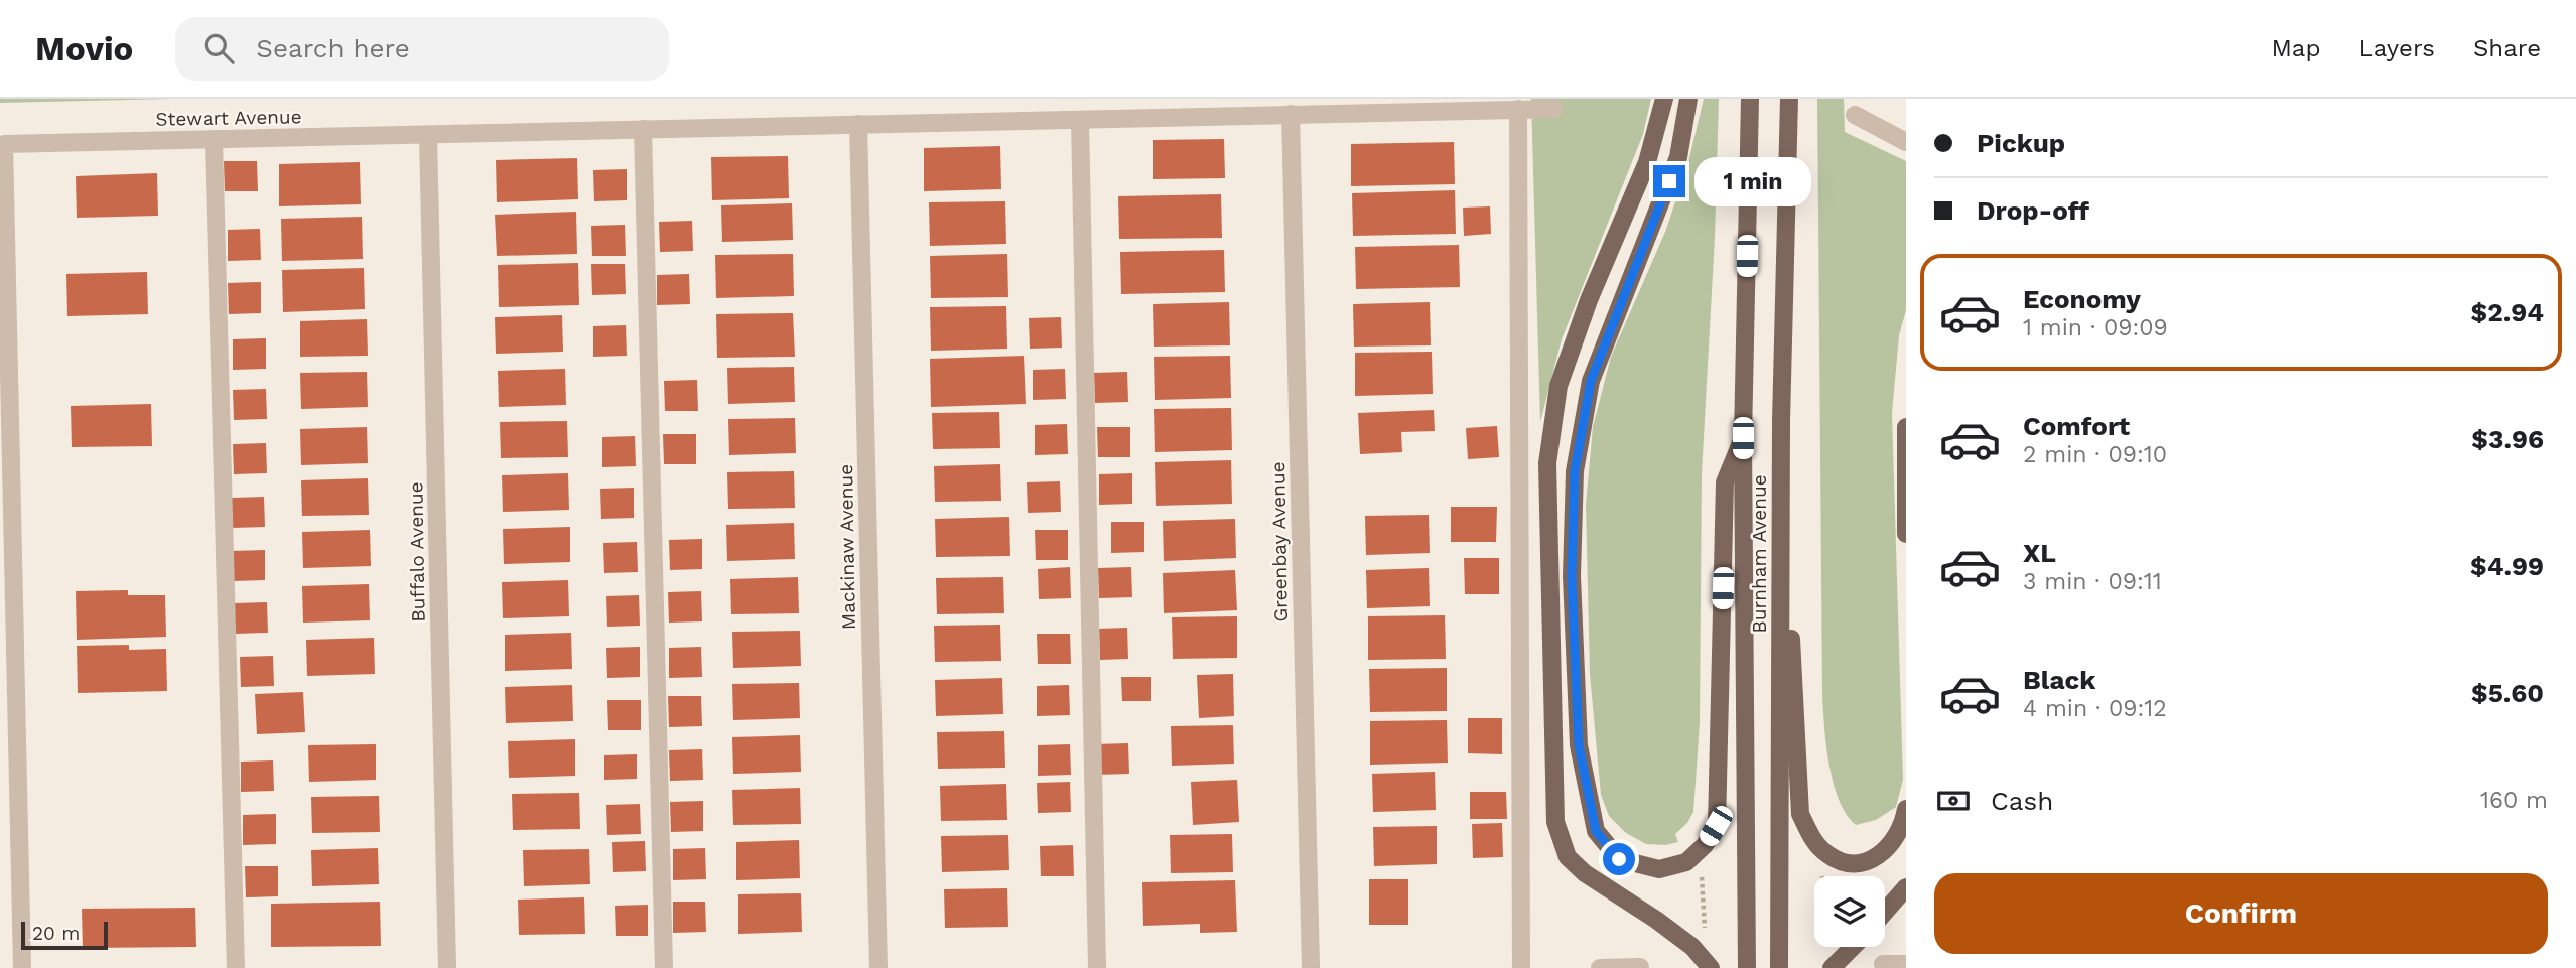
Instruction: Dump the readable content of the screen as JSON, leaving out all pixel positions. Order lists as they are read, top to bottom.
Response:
{
  "streets": {
    "main road": ["Burnham Avenue"],
    "street": [
      "Stewart Avenue",
      "Greenbay Avenue",
      "Mackinaw Avenue",
      "Buffalo Avenue"
    ]
  },
  "crossings": [
    ["Stewart Avenue", "Greenbay Avenue"],
    ["Stewart Avenue", "Mackinaw Avenue"],
    ["Stewart Avenue", "Buffalo Avenue"]
  ],
  "scale_bar": "20 m",
  "page": {
    "header": "Movio",
    "search": "Search here",
    "nav": ["Map", "Layers", "Share"],
    "banner": ["Pickup", "Drop-off"],
    "bubble": "1 min",
    "list": [
      {
        "name": "Economy",
        "note": "1 min · 09:09",
        "value": "$2.94"
      },
      {
        "name": "Comfort",
        "note": "2 min · 09:10",
        "value": "$3.96"
      },
      {
        "name": "XL",
        "note": "3 min · 09:11",
        "value": "$4.99"
      },
      {
        "name": "Black",
        "note": "4 min · 09:12",
        "value": "$5.60"
      }
    ],
    "pay": ["Cash", "160 m"],
    "buttons": "Confirm",
    "scale": "20 m"
  }
}
